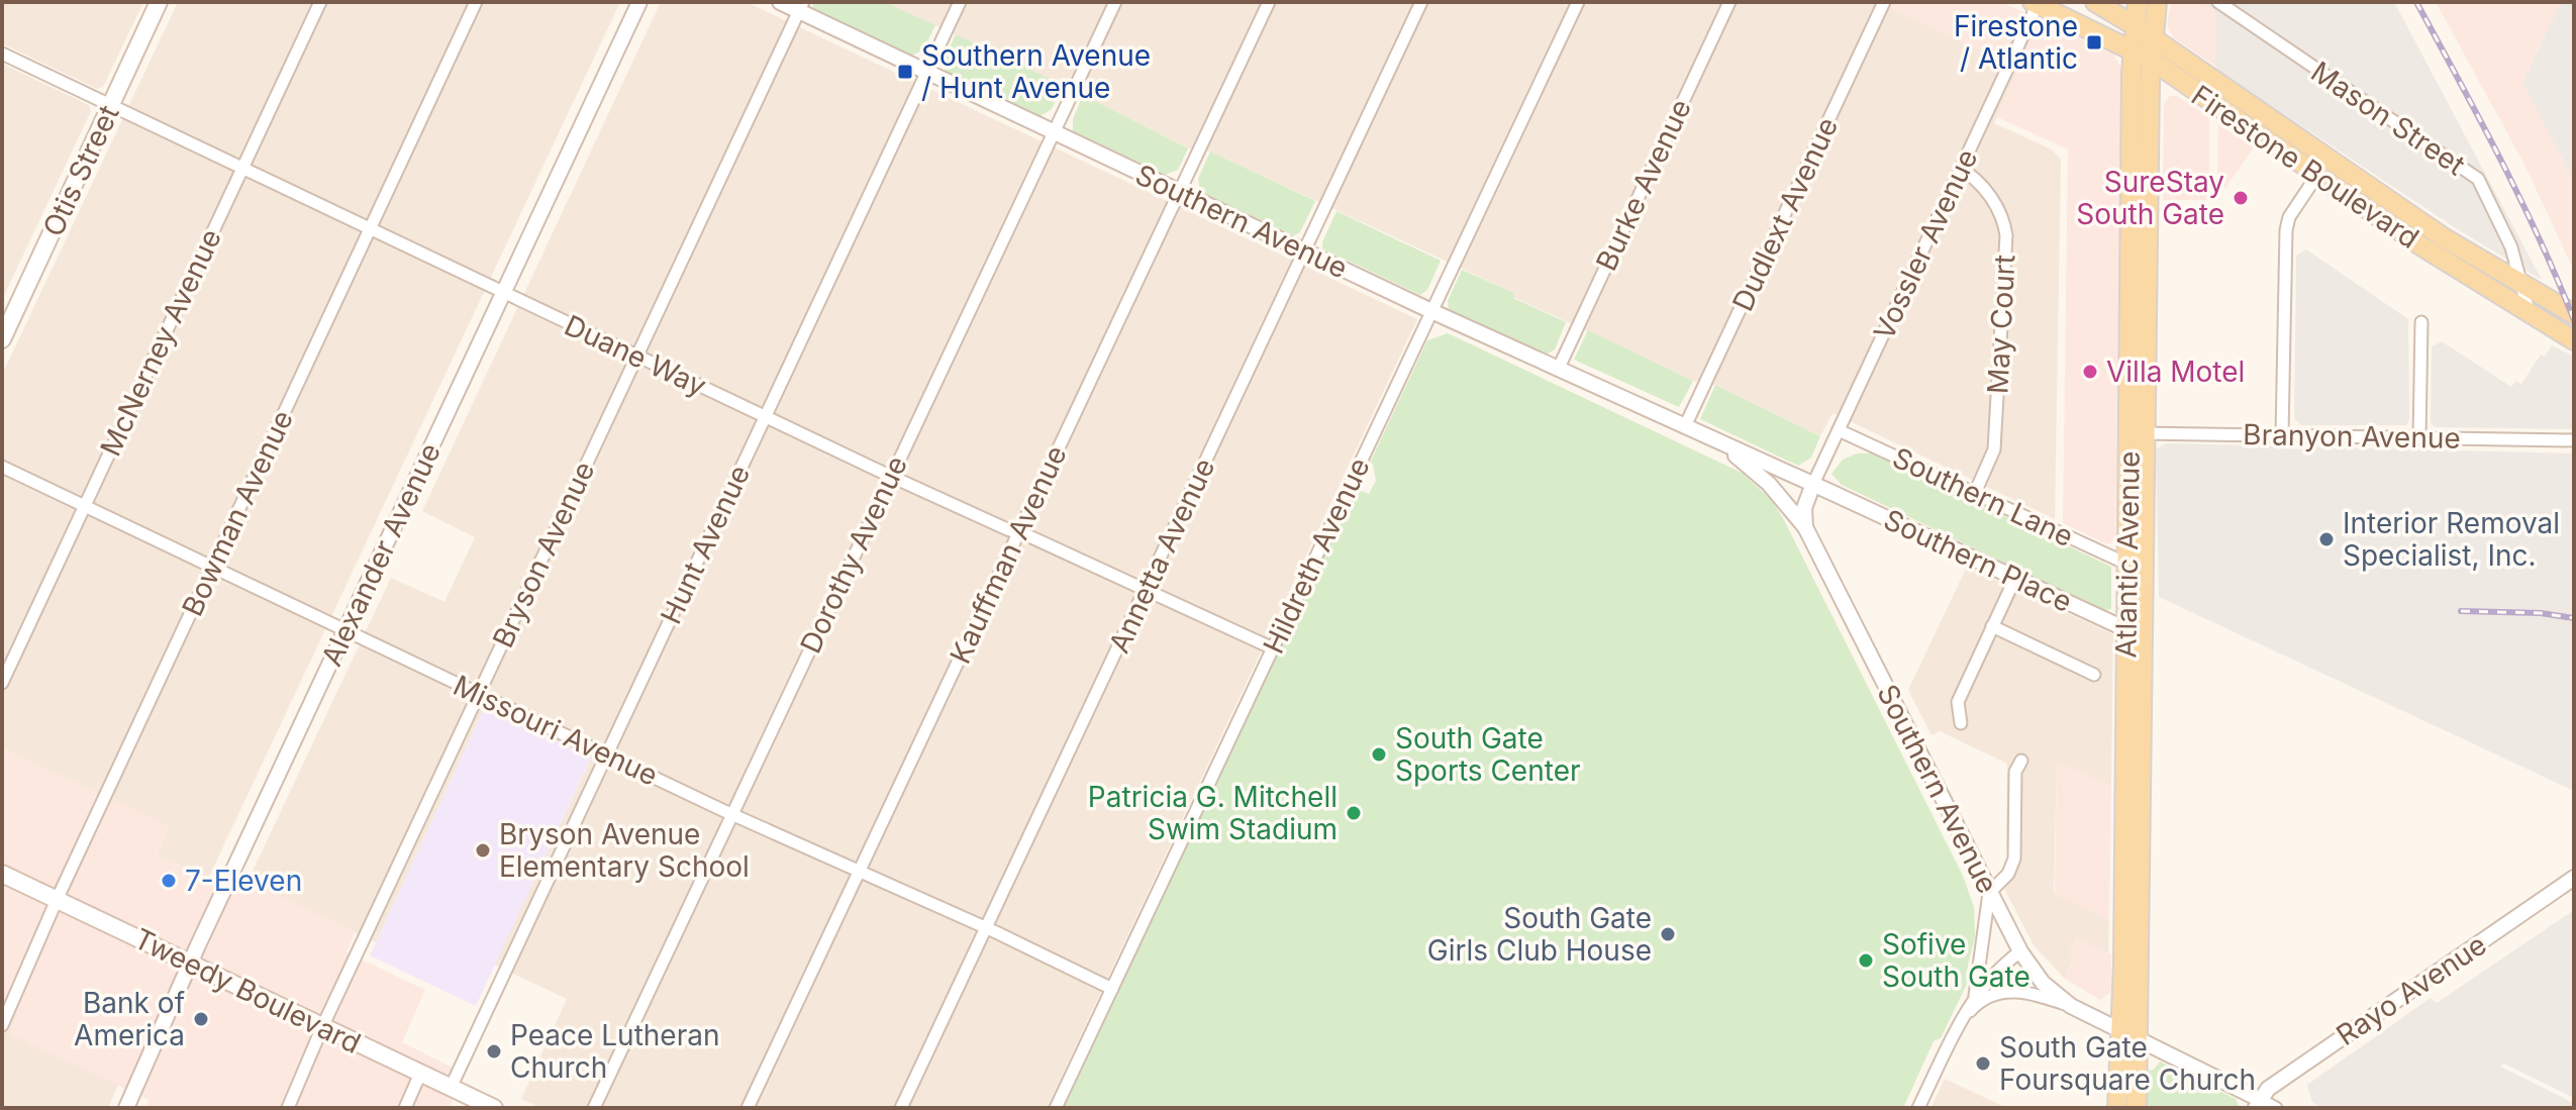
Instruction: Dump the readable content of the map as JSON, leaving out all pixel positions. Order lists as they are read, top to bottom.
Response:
{
  "streets": {
    "main road": [
      "Firestone Boulevard",
      "Otis Street",
      "Atlantic Avenue",
      "Tweedy Boulevard"
    ],
    "street": [
      "Mason Street",
      "Burke Avenue",
      "Dudlext Avenue",
      "Southern Avenue",
      "Vossler Avenue",
      "May Court",
      "McNerney Avenue",
      "Duane Way",
      "Branyon Avenue",
      "Southern Lane",
      "Bowman Avenue",
      "Hunt Avenue",
      "Alexander Avenue",
      "Bryson Avenue",
      "Dorothy Avenue",
      "Kauffman Avenue",
      "Annetta Avenue",
      "Hildreth Avenue",
      "Southern Place",
      "Missouri Avenue",
      "Rayo Avenue"
    ]
  },
  "crossings": [
    ["Mason Street", "Firestone Boulevard"],
    ["Firestone Boulevard", "Vossler Avenue"],
    ["Firestone Boulevard", "Atlantic Avenue"],
    ["Otis Street", "Duane Way"],
    ["Burke Avenue", "Southern Avenue"],
    ["Dudlext Avenue", "Southern Avenue"],
    ["Southern Avenue", "Vossler Avenue"],
    ["Southern Avenue", "Hunt Avenue"],
    ["Southern Avenue", "Bryson Avenue"],
    ["Southern Avenue", "Dorothy Avenue"],
    ["Southern Avenue", "Kauffman Avenue"],
    ["Southern Avenue", "Atlantic Avenue"],
    ["Southern Avenue", "Annetta Avenue"],
    ["Southern Avenue", "Hildreth Avenue"],
    ["Southern Avenue", "Southern Place"],
    ["Southern Avenue", "Rayo Avenue"],
    ["Vossler Avenue", "May Court"],
    ["Vossler Avenue", "Southern Lane"],
    ["Vossler Avenue", "Southern Place"],
    ["May Court", "Southern Lane"],
    ["McNerney Avenue", "Duane Way"],
    ["McNerney Avenue", "Missouri Avenue"],
    ["Duane Way", "Bowman Avenue"],
    ["Duane Way", "Hunt Avenue"],
    ["Duane Way", "Alexander Avenue"],
    ["Duane Way", "Bryson Avenue"],
    ["Duane Way", "Dorothy Avenue"],
    ["Duane Way", "Kauffman Avenue"],
    ["Duane Way", "Annetta Avenue"],
    ["Duane Way", "Hildreth Avenue"],
    ["Branyon Avenue", "Atlantic Avenue"],
    ["Southern Lane", "Atlantic Avenue"],
    ["Bowman Avenue", "Missouri Avenue"],
    ["Bowman Avenue", "Tweedy Boulevard"],
    ["Hunt Avenue", "Missouri Avenue"],
    ["Hunt Avenue", "Tweedy Boulevard"],
    ["Alexander Avenue", "Missouri Avenue"],
    ["Alexander Avenue", "Tweedy Boulevard"],
    ["Bryson Avenue", "Missouri Avenue"],
    ["Bryson Avenue", "Tweedy Boulevard"],
    ["Dorothy Avenue", "Missouri Avenue"],
    ["Kauffman Avenue", "Missouri Avenue"],
    ["Atlantic Avenue", "Southern Place"],
    ["Annetta Avenue", "Missouri Avenue"],
    ["Hildreth Avenue", "Missouri Avenue"]
  ],
  "places": {
    "transit": ["Firestone / Atlantic", "Southern Avenue / Hunt Avenue"],
    "other": [
      "SureStay South Gate",
      "Villa Motel",
      "Interior Removal Specialist, Inc.",
      "South Gate Sports Center",
      "Patricia G. Mitchell Swim Stadium",
      "Bryson Avenue Elementary School",
      "7-Eleven",
      "South Gate Girls Club House",
      "Sofive South Gate",
      "Bank of America",
      "Peace Lutheran Church",
      "South Gate Foursquare Church"
    ]
  }
}
